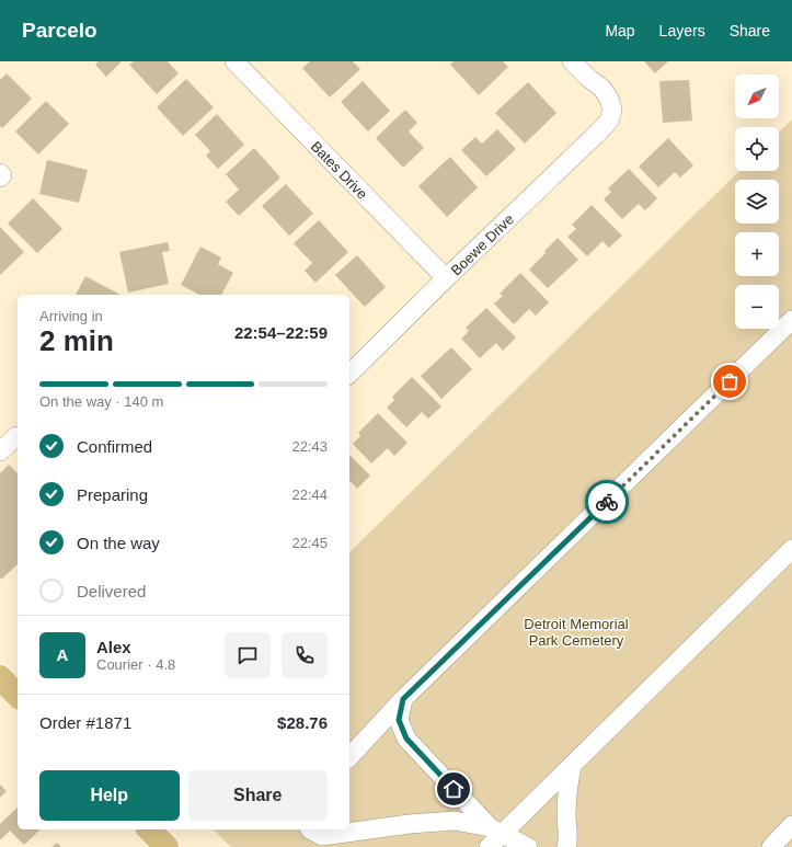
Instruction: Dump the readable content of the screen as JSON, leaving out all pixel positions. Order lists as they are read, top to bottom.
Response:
{
  "streets": {
    "street": ["Bates Drive", "Boewe Drive"]
  },
  "crossings": [
    ["Bates Drive", "Boewe Drive"]
  ],
  "parks": ["Detroit Memorial Park Cemetery"],
  "north": "bottom left",
  "page": {
    "header": "Parcelo",
    "nav": ["Map", "Layers", "Share"],
    "map_buttons": ["+", "−"],
    "heading": ["2 min", "Arriving in", "22:54–22:59"],
    "panel": [
      "Alex",
      "Courier · 4.8",
      "Order #1871",
      "$28.76"
    ],
    "bar": "On the way · 140 m",
    "list": [
      ["Confirmed", "22:43"],
      ["Preparing", "22:44"],
      ["On the way", "22:45"],
      "Delivered"
    ],
    "round": "A",
    "buttons": ["Help", "Share"]
  }
}
